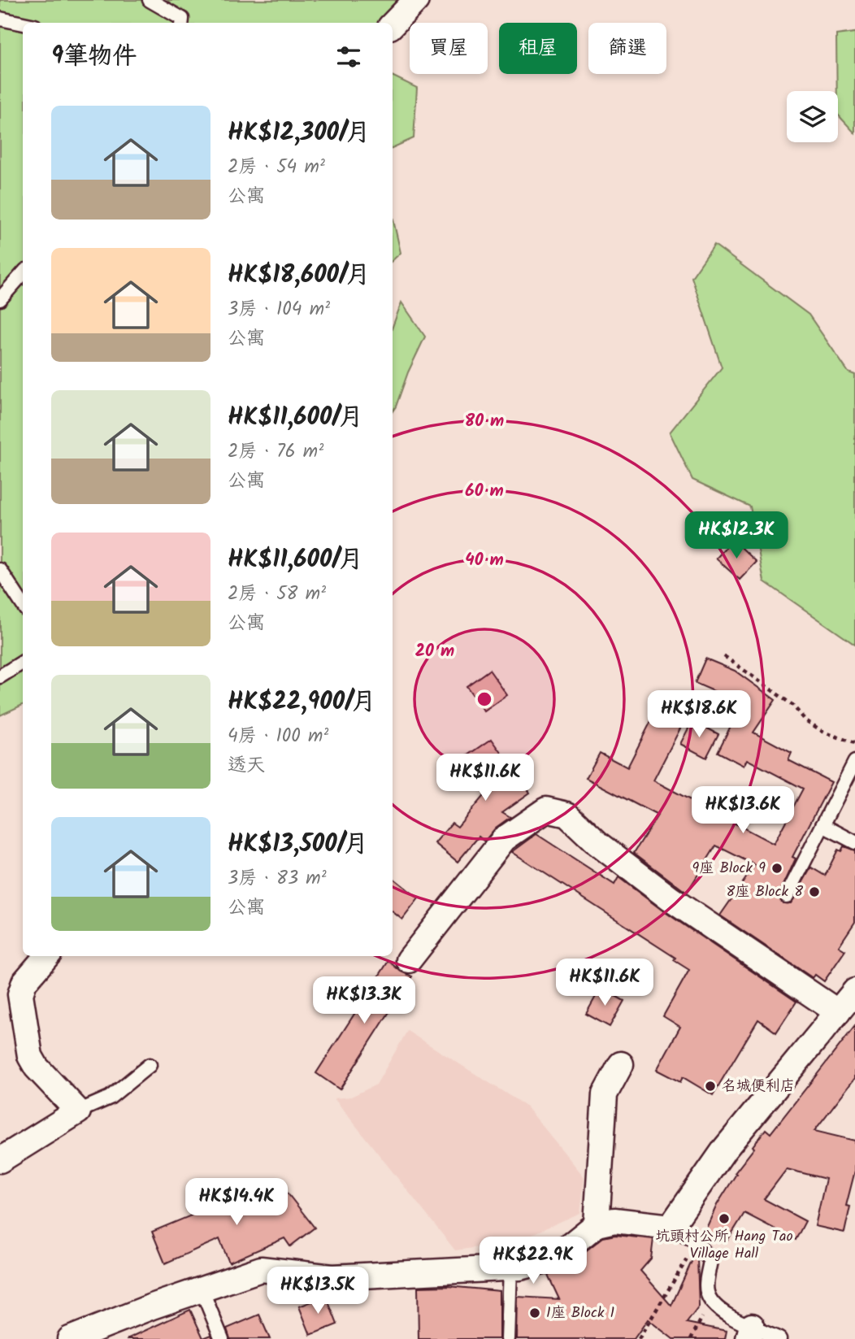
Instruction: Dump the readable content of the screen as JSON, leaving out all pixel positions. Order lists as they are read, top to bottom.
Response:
{
  "places": [
    "9座 Block 9",
    "8座 Block 8",
    "名城便利店",
    "坑頭村公所 Hang Tao Village Hall",
    "1座 Block 1"
  ],
  "page": {
    "chip": ["買屋", "租屋", "篩選"],
    "heading": "9筆物件",
    "list": [
      {
        "name": "HK$12,300/月",
        "note": "2房 · 54 m² · 公寓"
      },
      {
        "name": "HK$18,600/月",
        "note": "3房 · 104 m² · 公寓"
      },
      {
        "name": "HK$11,600/月",
        "note": "2房 · 76 m² · 公寓"
      },
      {
        "name": "HK$11,600/月",
        "note": "2房 · 58 m² · 公寓"
      },
      {
        "name": "HK$22,900/月",
        "note": "4房 · 100 m² · 透天"
      },
      {
        "name": "HK$13,500/月",
        "note": "3房 · 83 m² · 公寓"
      }
    ],
    "price": [
      "HK$12.3K",
      "HK$18.6K",
      "HK$11.6K",
      "HK$13.6K",
      "HK$11.6K",
      "HK$13.3K",
      "HK$14.4K",
      "HK$22.9K",
      "HK$13.5K"
    ]
  },
  "rings": [
    "80 m",
    "60 m",
    "40 m",
    "20 m"
  ]
}
